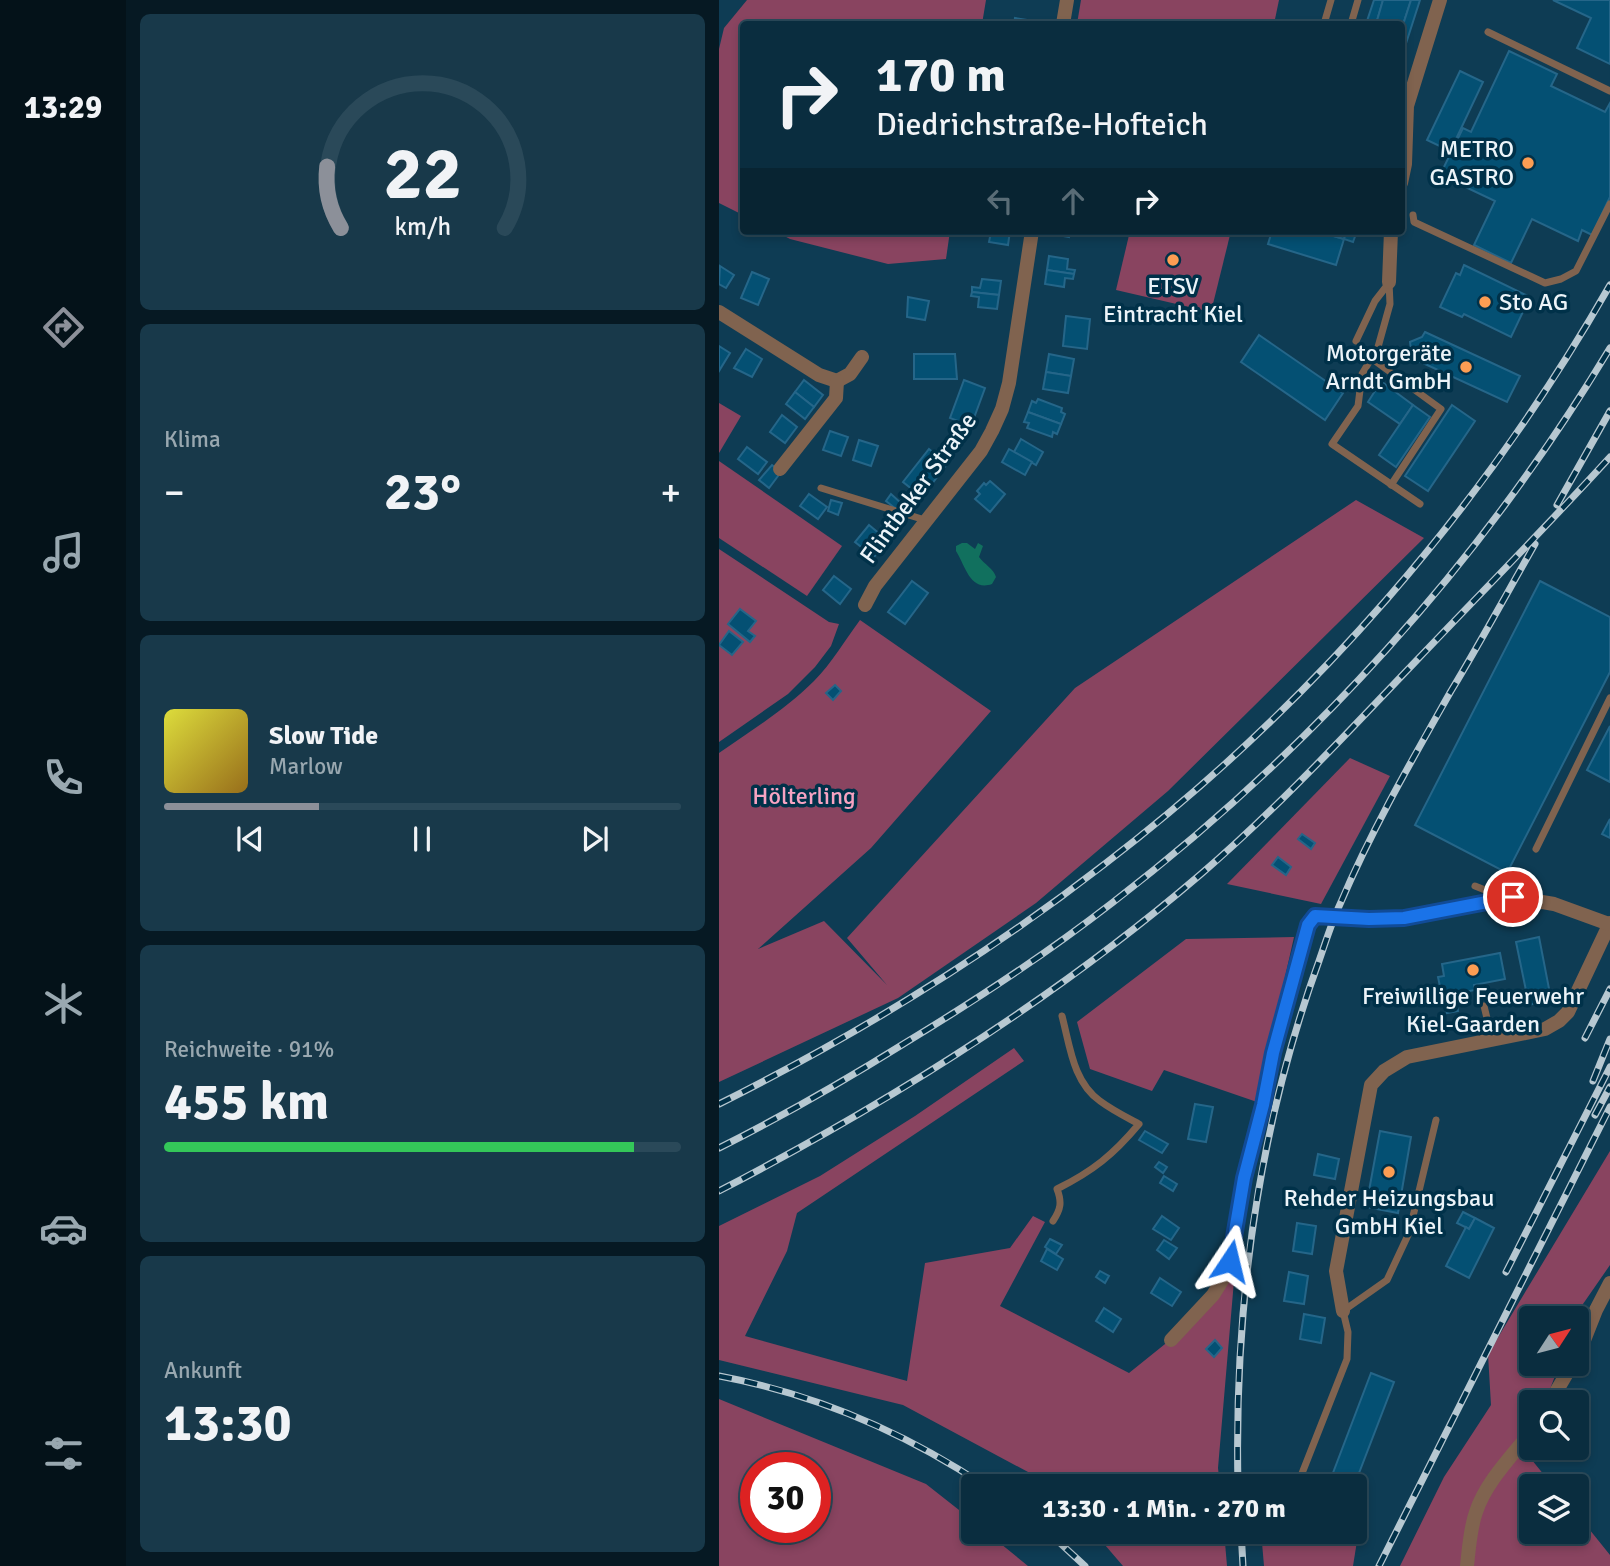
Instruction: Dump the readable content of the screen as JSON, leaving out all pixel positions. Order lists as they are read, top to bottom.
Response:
{
  "streets": {
    "street": ["Flintbeker Straße"]
  },
  "parks": ["Hölterling"],
  "places": [
    "METRO GASTRO",
    "ETSV Eintracht Kiel",
    "Sto AG",
    "Motorgeräte Arndt GmbH",
    "Freiwillige Feuerwehr Kiel-Gaarden",
    "Rehder Heizungsbau GmbH Kiel"
  ],
  "north": "top right",
  "page": {
    "tabs": "13:29",
    "turn": ["170 m", "Diedrichstraße-Hofteich"],
    "tile": [
      "Klima",
      ["Reichweite · 91%", "455 km"],
      ["Ankunft", "13:30"]
    ],
    "heat": ["−", "23°", "+"],
    "song": ["Slow Tide", "Marlow"],
    "limit": "30",
    "trip": "13:30 · 1 Min. · 270 m",
    "gauge": ["22", "km/h"]
  }
}
